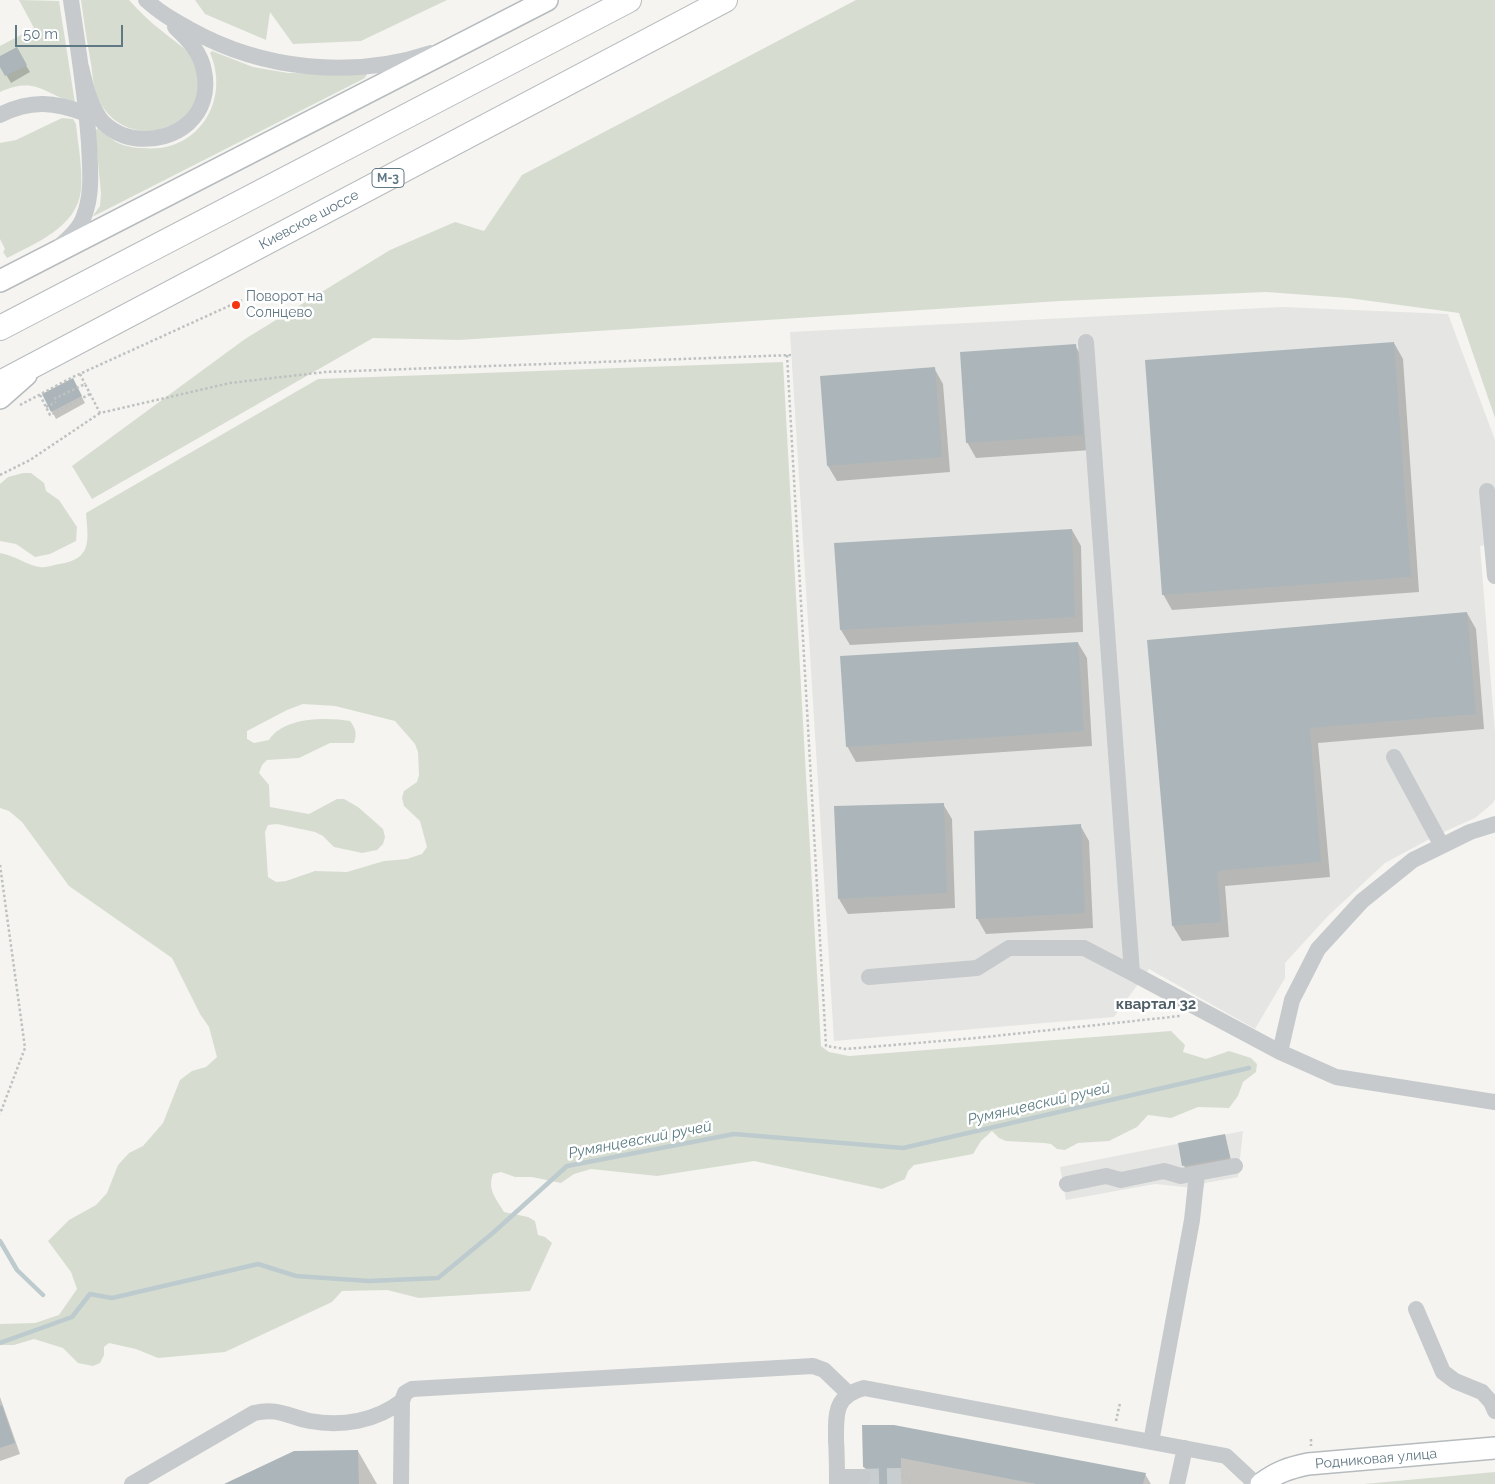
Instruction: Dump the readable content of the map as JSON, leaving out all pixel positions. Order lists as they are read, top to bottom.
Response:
{
  "streets": {
    "highway": ["М-3", "Киевское шоссе"],
    "main road": ["Родниковая улица"]
  },
  "districts": ["квартал 32"],
  "water": ["Румянцевский ручей"],
  "places": ["Поворот на Солнцево"],
  "scale_bar": "50 m"
}
